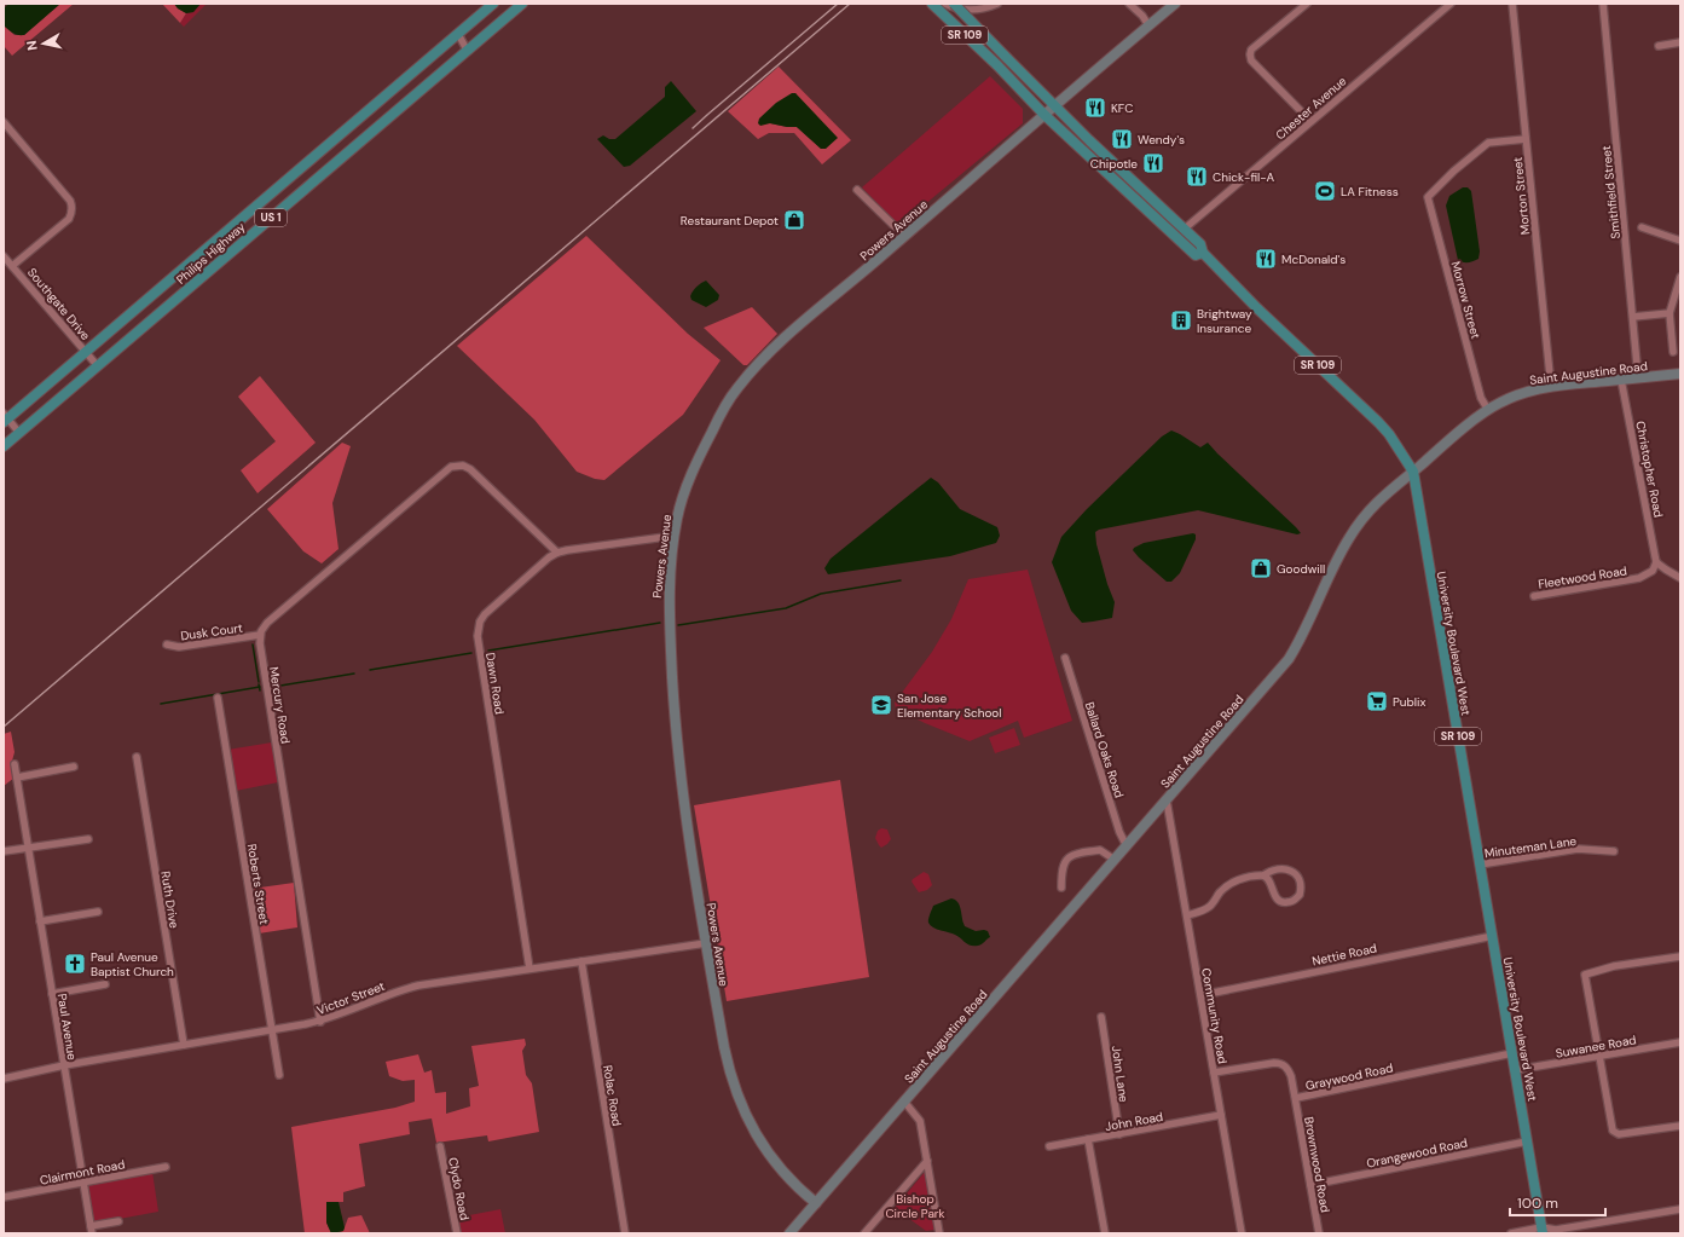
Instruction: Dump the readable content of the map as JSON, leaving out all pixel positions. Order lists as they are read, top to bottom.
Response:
{
  "streets": {
    "main road": [
      "SR 109",
      "US 1",
      "Philips Highway",
      "University Boulevard West"
    ],
    "street": [
      "Chester Avenue",
      "Smithfield Street",
      "Morton Street",
      "Powers Avenue",
      "Morrow Street",
      "Southgate Drive",
      "Saint Augustine Road",
      "Christopher Road",
      "Fleetwood Road",
      "Dusk Court",
      "Dawn Road",
      "Mercury Road",
      "Ballard Oaks Road",
      "Minuteman Lane",
      "Roberts Street",
      "Ruth Drive",
      "Nettie Road",
      "Victor Street",
      "Community Road",
      "Paul Avenue",
      "Suwanee Road",
      "John Lane",
      "Graywood Road",
      "Rolac Road",
      "John Road",
      "Orangewood Road",
      "Brownwood Road",
      "Clairmont Road",
      "Clydo Road"
    ]
  },
  "crossings": [
    ["Chester Avenue", "University Boulevard West"],
    ["Smithfield Street", "Saint Augustine Road"],
    ["Morton Street", "Morrow Street"],
    ["Morton Street", "Saint Augustine Road"],
    ["Powers Avenue", "Saint Augustine Road"],
    ["Powers Avenue", "University Boulevard West"],
    ["Powers Avenue", "Dawn Road"],
    ["Powers Avenue", "Victor Street"],
    ["Philips Highway", "Southgate Drive"],
    ["Morrow Street", "Saint Augustine Road"],
    ["Saint Augustine Road", "Christopher Road"],
    ["Saint Augustine Road", "University Boulevard West"],
    ["Saint Augustine Road", "Ballard Oaks Road"],
    ["Saint Augustine Road", "Community Road"],
    ["Christopher Road", "Fleetwood Road"],
    ["Dusk Court", "Mercury Road"],
    ["University Boulevard West", "Minuteman Lane"],
    ["University Boulevard West", "Nettie Road"],
    ["University Boulevard West", "Suwanee Road"],
    ["University Boulevard West", "Graywood Road"],
    ["University Boulevard West", "Orangewood Road"],
    ["Dawn Road", "Victor Street"],
    ["Mercury Road", "Victor Street"],
    ["Roberts Street", "Victor Street"],
    ["Ruth Drive", "Victor Street"],
    ["Nettie Road", "Community Road"],
    ["Victor Street", "Paul Avenue"],
    ["Victor Street", "Rolac Road"],
    ["Community Road", "Graywood Road"],
    ["Community Road", "John Road"],
    ["Paul Avenue", "Clairmont Road"],
    ["John Lane", "John Road"],
    ["Graywood Road", "Brownwood Road"],
    ["Orangewood Road", "Brownwood Road"]
  ],
  "parks": ["Bishop Circle Park"],
  "places": {
    "restaurant": [
      "KFC",
      "Wendy's",
      "Chipotle",
      "Chick-fil-A",
      "McDonald's"
    ],
    "sports": ["LA Fitness"],
    "shop": ["Restaurant Depot", "Goodwill"],
    "building": ["Brightway Insurance"],
    "supermarket": ["Publix"],
    "school or university": ["San Jose Elementary School"],
    "church": ["Paul Avenue Baptist Church"]
  },
  "scale_bar": "100 m",
  "north": "left"
}
